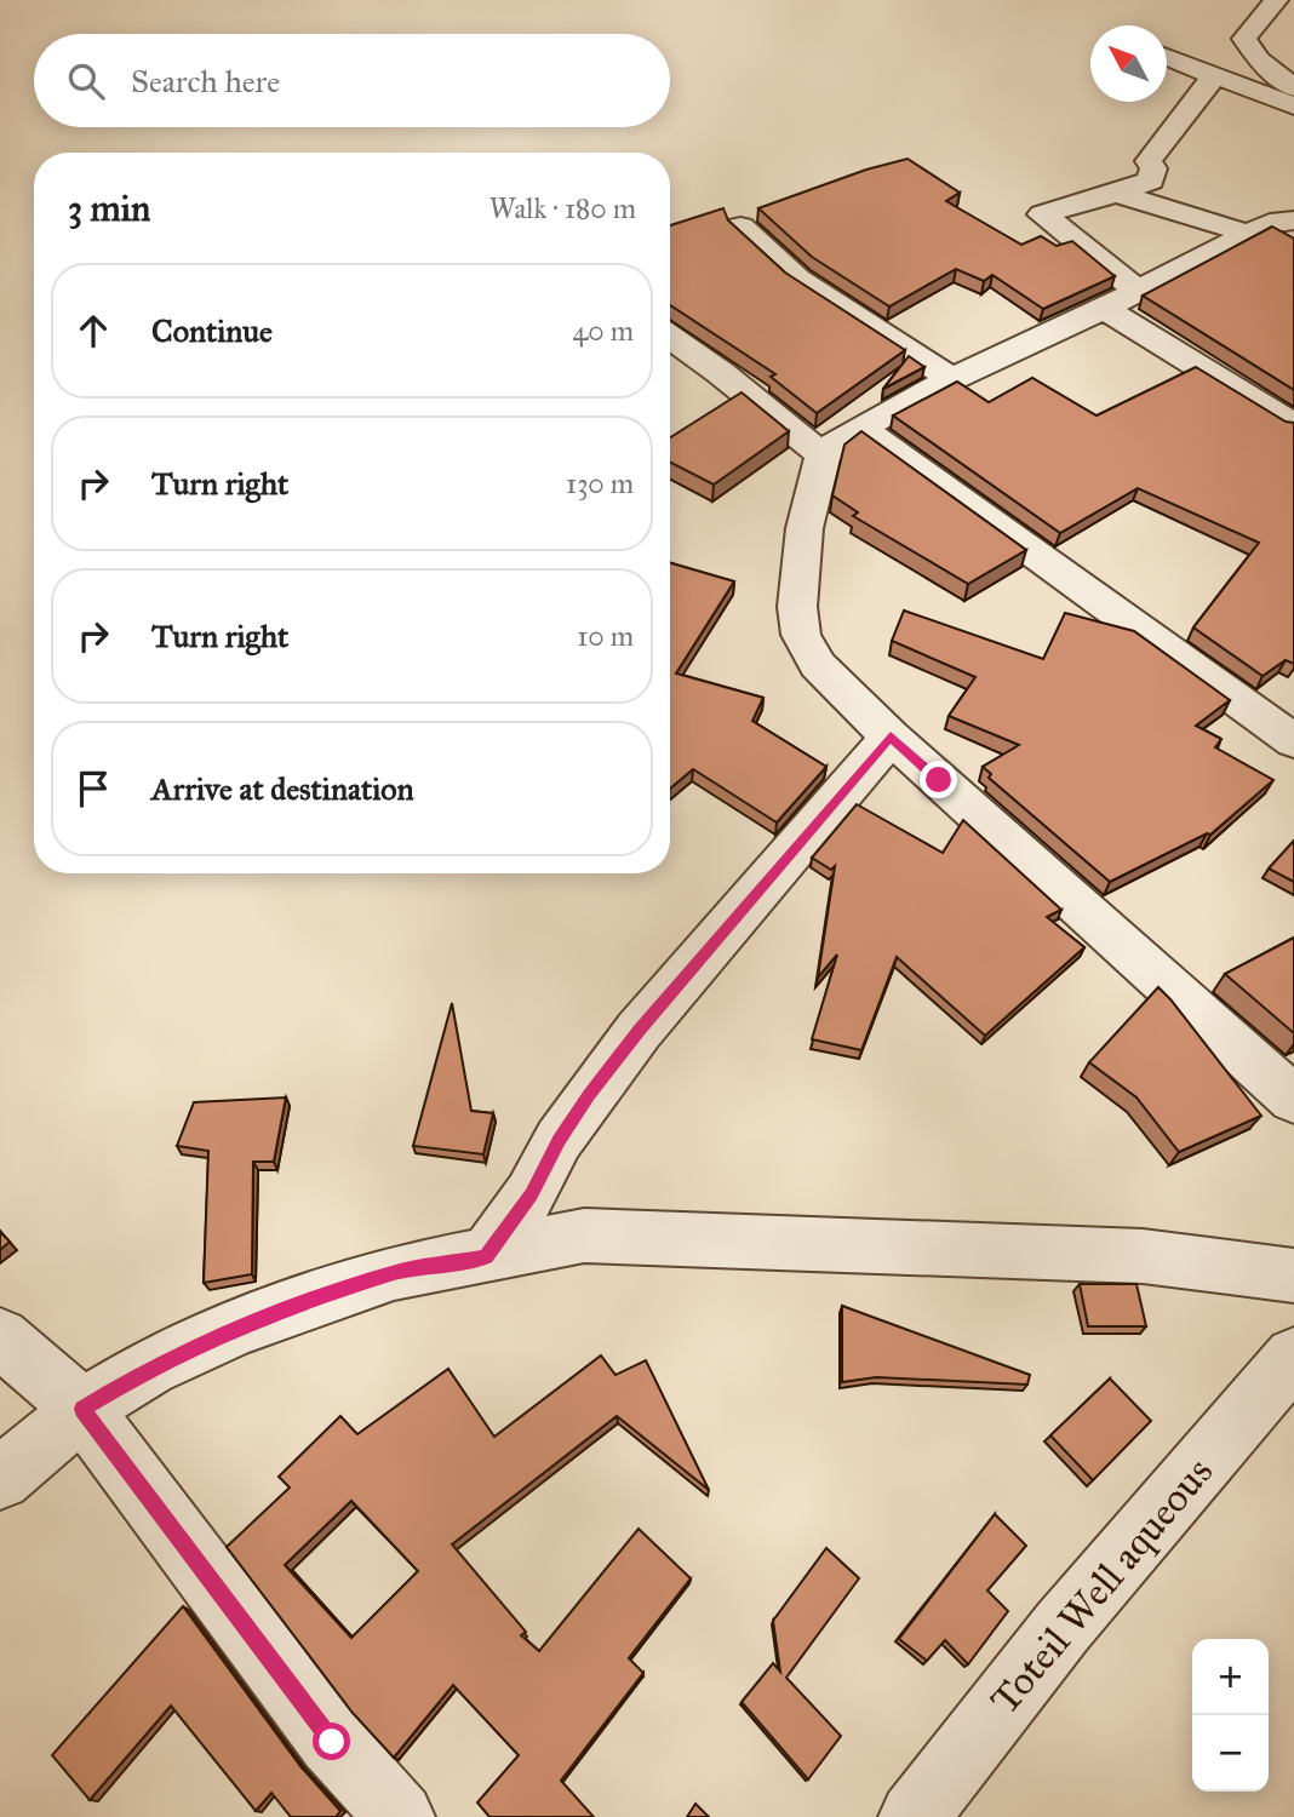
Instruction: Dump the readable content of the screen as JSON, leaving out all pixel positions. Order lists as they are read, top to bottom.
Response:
{
  "streets": {
    "street": ["Toteil Well aqueous"]
  },
  "north": "top left",
  "page": {
    "search": "Search here",
    "heading": ["3 min", "Walk · 180 m"],
    "list": [
      ["Continue", "40 m"],
      ["Turn right", "130 m"],
      ["Turn right", "10 m"],
      "Arrive at destination"
    ],
    "map_buttons": ["+", "−"]
  }
}
